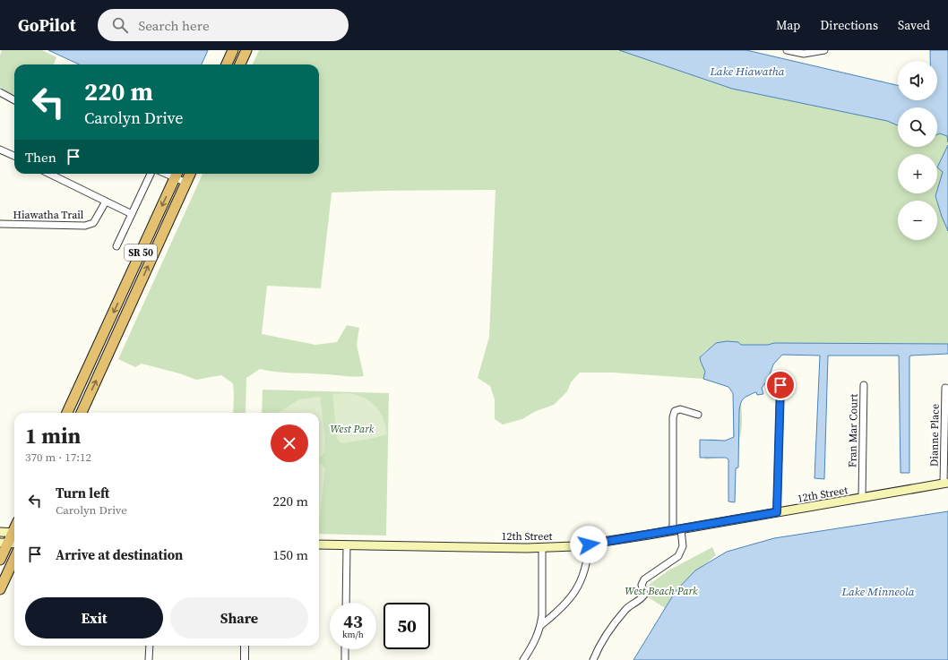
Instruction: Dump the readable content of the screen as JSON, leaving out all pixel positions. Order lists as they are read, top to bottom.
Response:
{
  "streets": {
    "highway": ["SR 50"],
    "main road": ["12th Street"],
    "street": ["Hiawatha Trail", "Fran Mar Court", "Dianne Place"]
  },
  "crossings": [
    ["Fran Mar Court", "12th Street"],
    ["Dianne Place", "12th Street"]
  ],
  "water": ["Lake Hiawatha", "Lake Minneola"],
  "parks": ["West Park", "West Beach Park"],
  "page": {
    "header": "GoPilot",
    "search": "Search here",
    "nav": ["Map", "Directions", "Saved"],
    "map_buttons": ["+", "−"],
    "turn": ["220 m", "Carolyn Drive"],
    "then": "Then",
    "heading": ["1 min", "370 m · 17:12"],
    "list": [
      {
        "name": "Turn left",
        "note": "Carolyn Drive",
        "value": "220 m"
      },
      {
        "name": "Arrive at destination",
        "value": "150 m"
      }
    ],
    "buttons": ["Exit", "Share"],
    "speed": "43 km/h",
    "limit": "50"
  }
}
